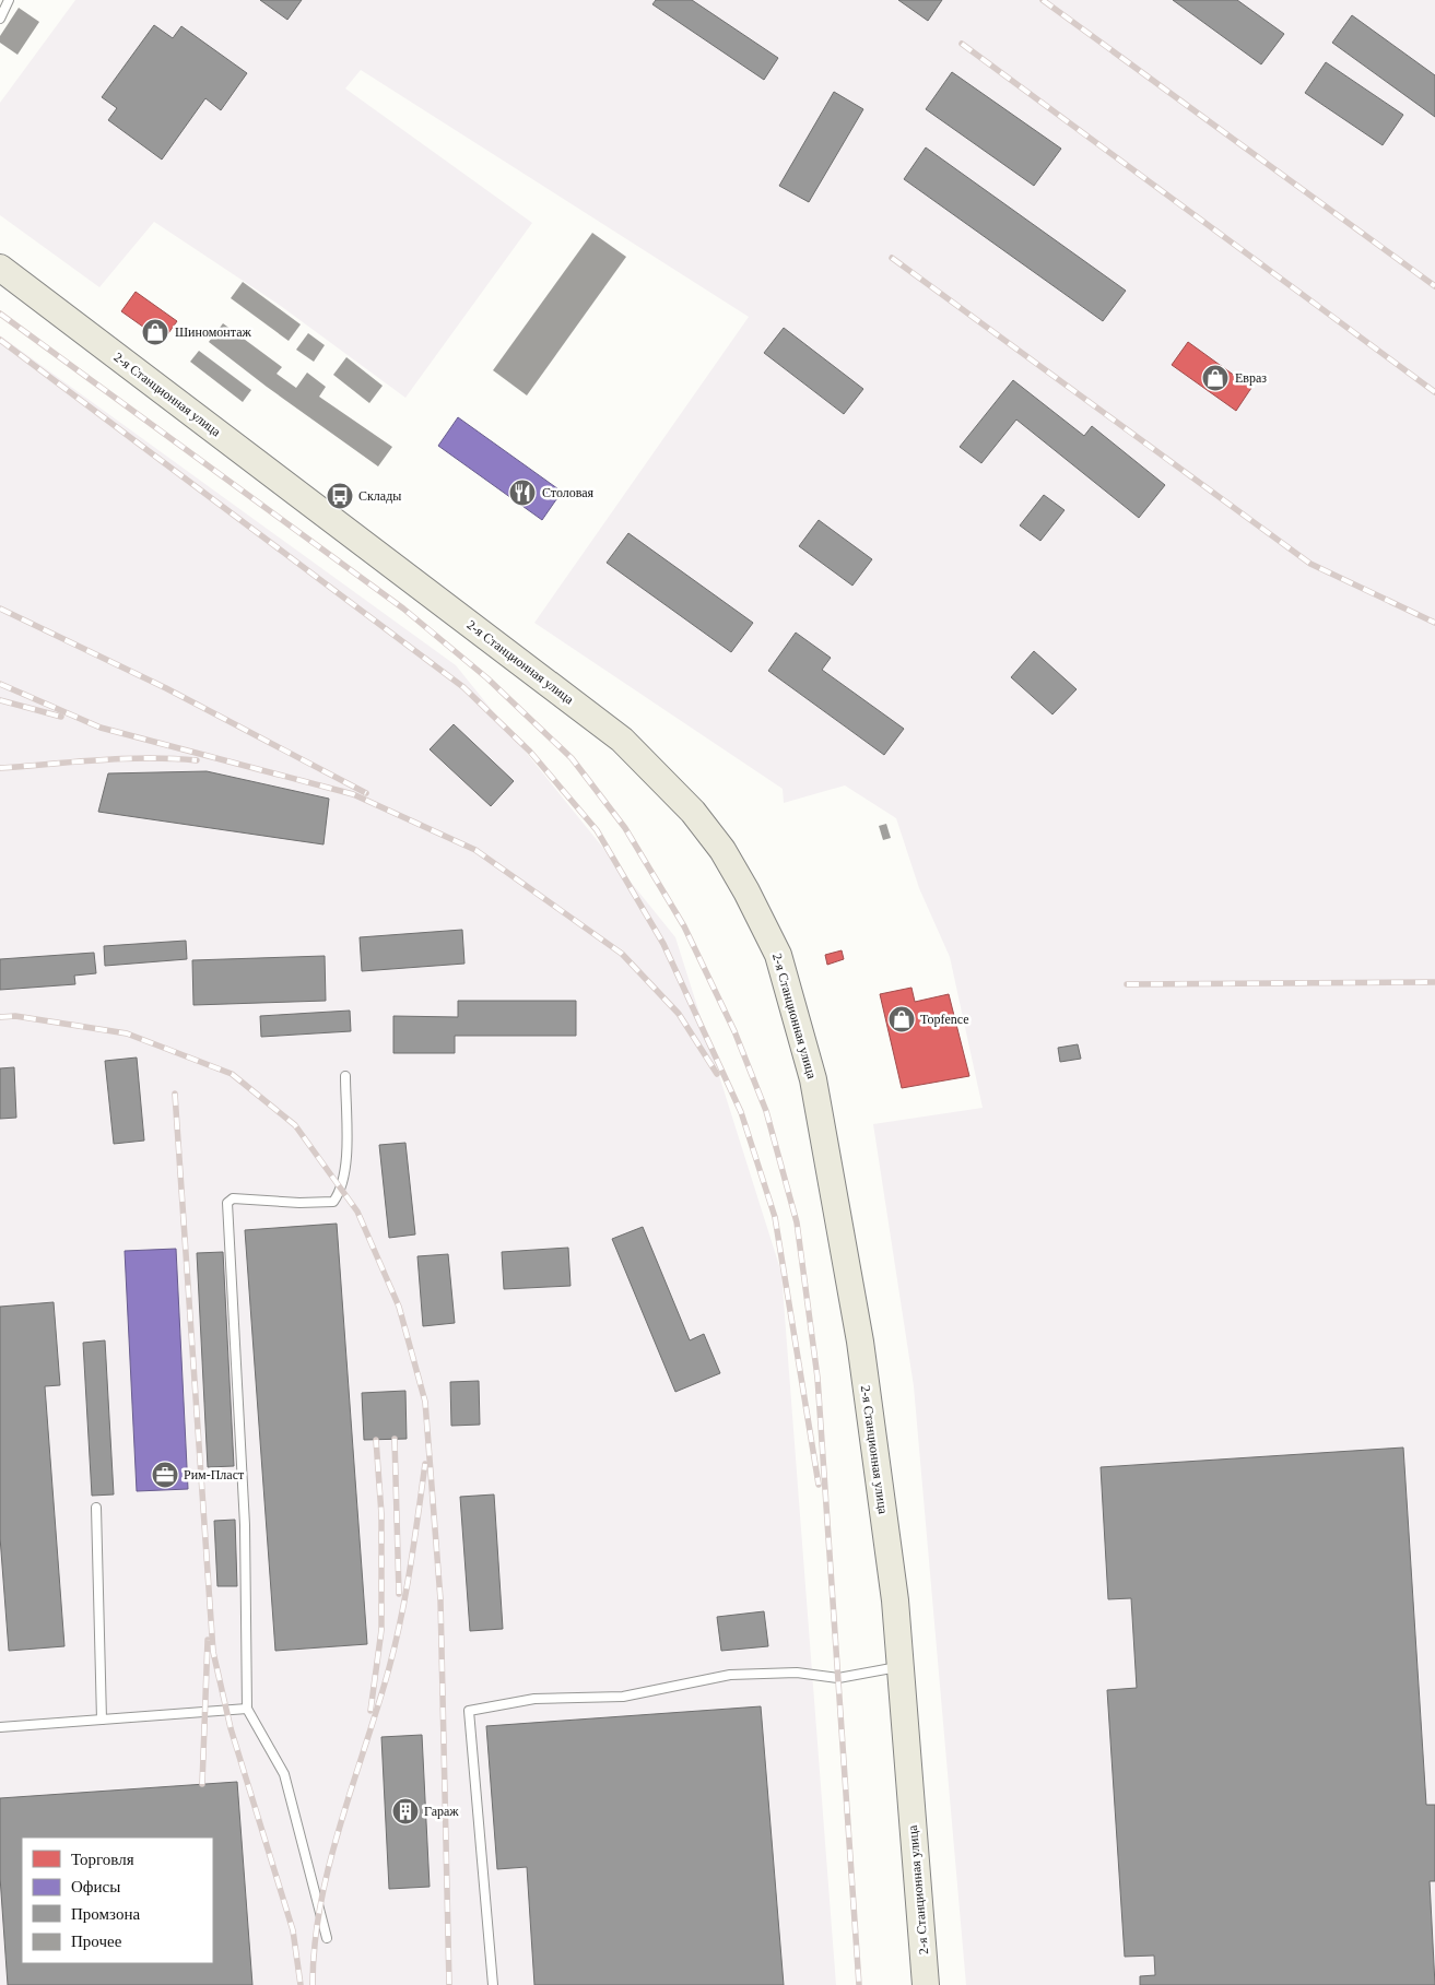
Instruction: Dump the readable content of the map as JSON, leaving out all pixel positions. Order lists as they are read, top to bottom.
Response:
{
  "streets": {
    "main road": ["2-я Станционная улица"]
  },
  "places": {
    "shop": ["Шиномонтаж", "Евраз", "Topfence"],
    "restaurant": ["Столовая"],
    "bus stop": ["Склады"],
    "office": ["Рим-Пласт"],
    "building": ["Гараж"]
  },
  "legend": [
    "Торговля",
    "Офисы",
    "Промзона",
    "Прочее"
  ]
}
